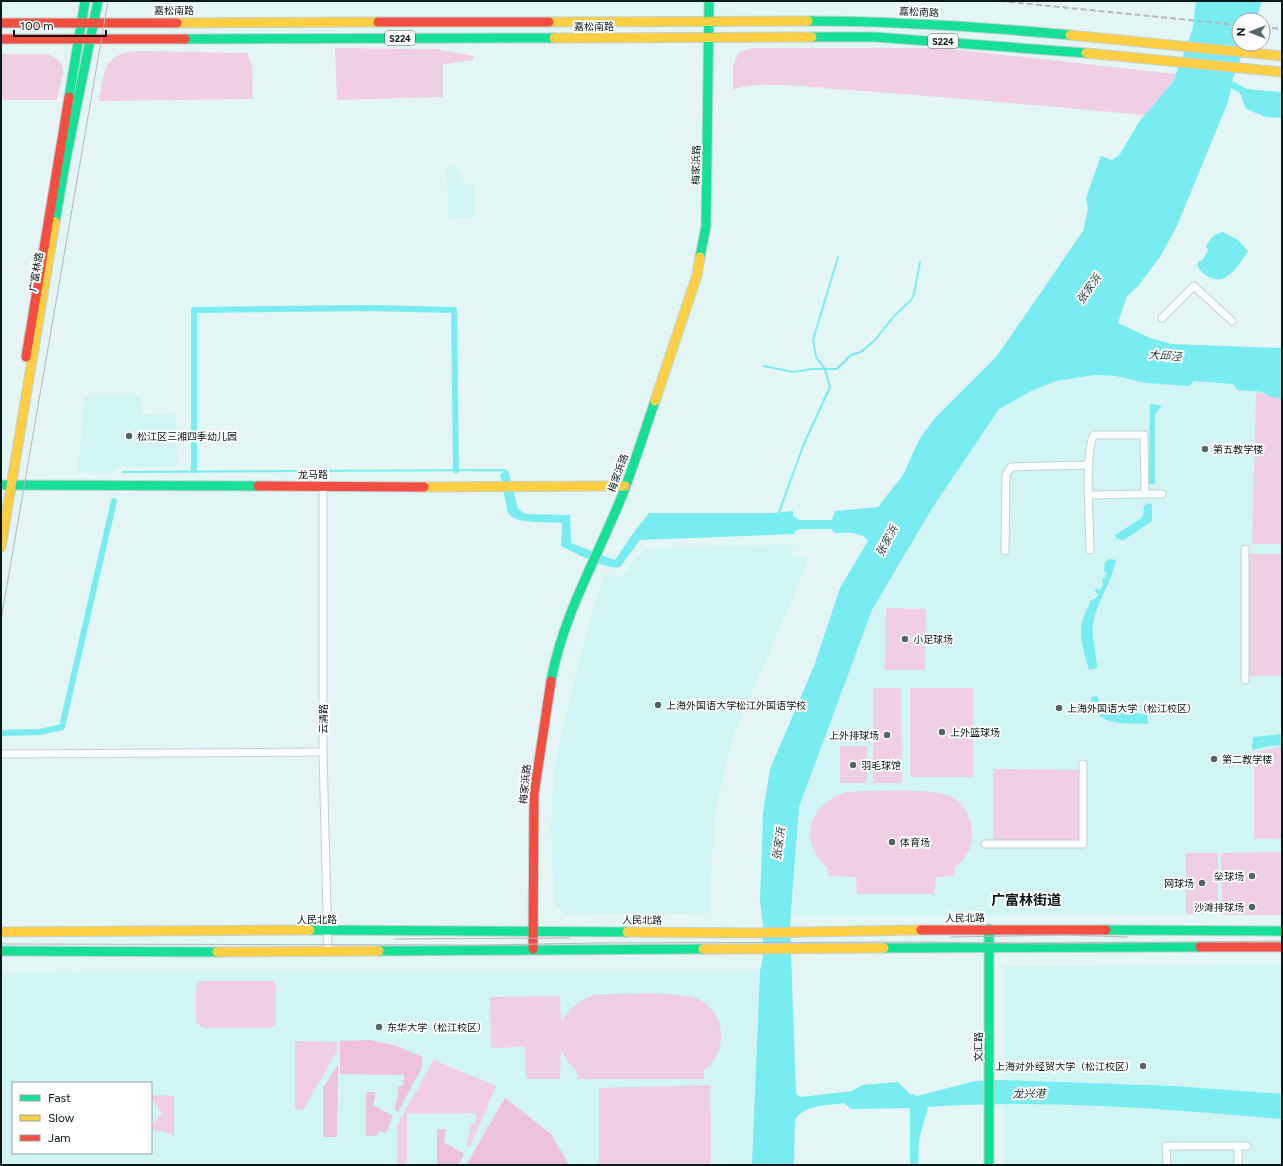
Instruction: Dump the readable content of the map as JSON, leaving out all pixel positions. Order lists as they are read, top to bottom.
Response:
{
  "streets": {
    "main road": [
      "嘉松南路",
      "S224",
      "梅家浜路",
      "广富林路",
      "龙马路",
      "人民北路",
      "文汇路"
    ],
    "street": ["云清路"]
  },
  "crossings": [
    ["嘉松南路", "梅家浜路"],
    ["嘉松南路", "广富林路"],
    ["梅家浜路", "龙马路"],
    ["梅家浜路", "人民北路"],
    ["广富林路", "龙马路"],
    ["龙马路", "云清路"],
    ["云清路", "人民北路"],
    ["人民北路", "文汇路"]
  ],
  "districts": ["广富林街道"],
  "water": ["张家浜", "大邱泾", "龙兴港"],
  "places": [
    "松江区三湘四季幼儿园",
    "第五教学楼",
    "小足球场",
    "上海外国语大学松江外国语学校",
    "上海外国语大学（松江校区）",
    "上外篮球场",
    "上外排球场",
    "第二教学楼",
    "羽毛球馆",
    "体育场",
    "垒球场",
    "网球场",
    "沙滩排球场",
    "东华大学（松江校区）",
    "上海对外经贸大学（松江校区）"
  ],
  "legend": ["Fast", "Slow", "Jam"],
  "scale_bar": "100 m",
  "north": "left"
}
